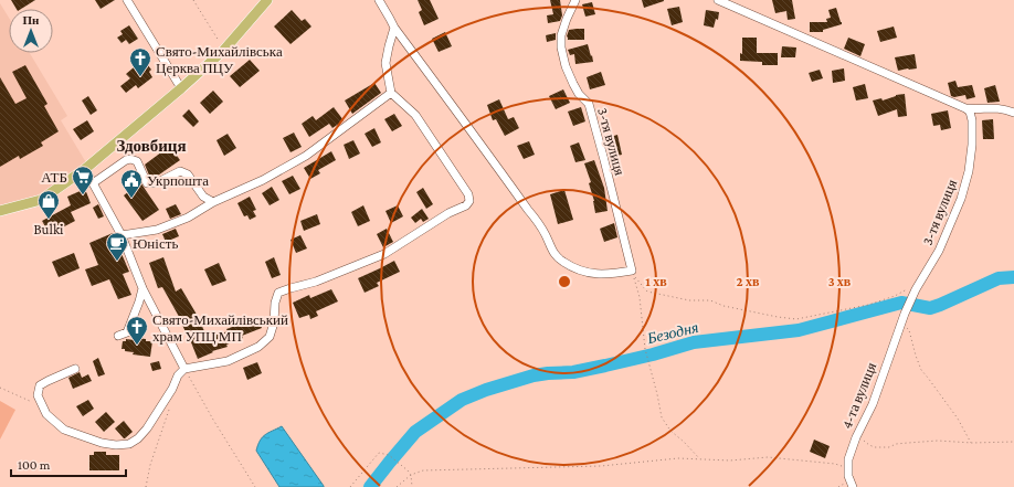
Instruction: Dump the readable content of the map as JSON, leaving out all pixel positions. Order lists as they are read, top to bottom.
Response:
{
  "streets": {
    "street": ["3-тя вулиця", "4-та вулиця"]
  },
  "crossings": [
    ["3-тя вулиця", "4-та вулиця"]
  ],
  "districts": ["Здовбиця"],
  "water": ["Безодня"],
  "places": {
    "church": ["Свято-Михайлівська Церква ПЦУ", "Свято-Михайлівський храм УПЦ МП"],
    "supermarket": ["АТБ"],
    "public building": ["Укрпошта"],
    "shop": ["Bulki"],
    "cafe": ["Юність"]
  },
  "scale_bar": "100 m",
  "north": "top",
  "rings": ["1 хв", "2 хв", "3 хв"]
}
